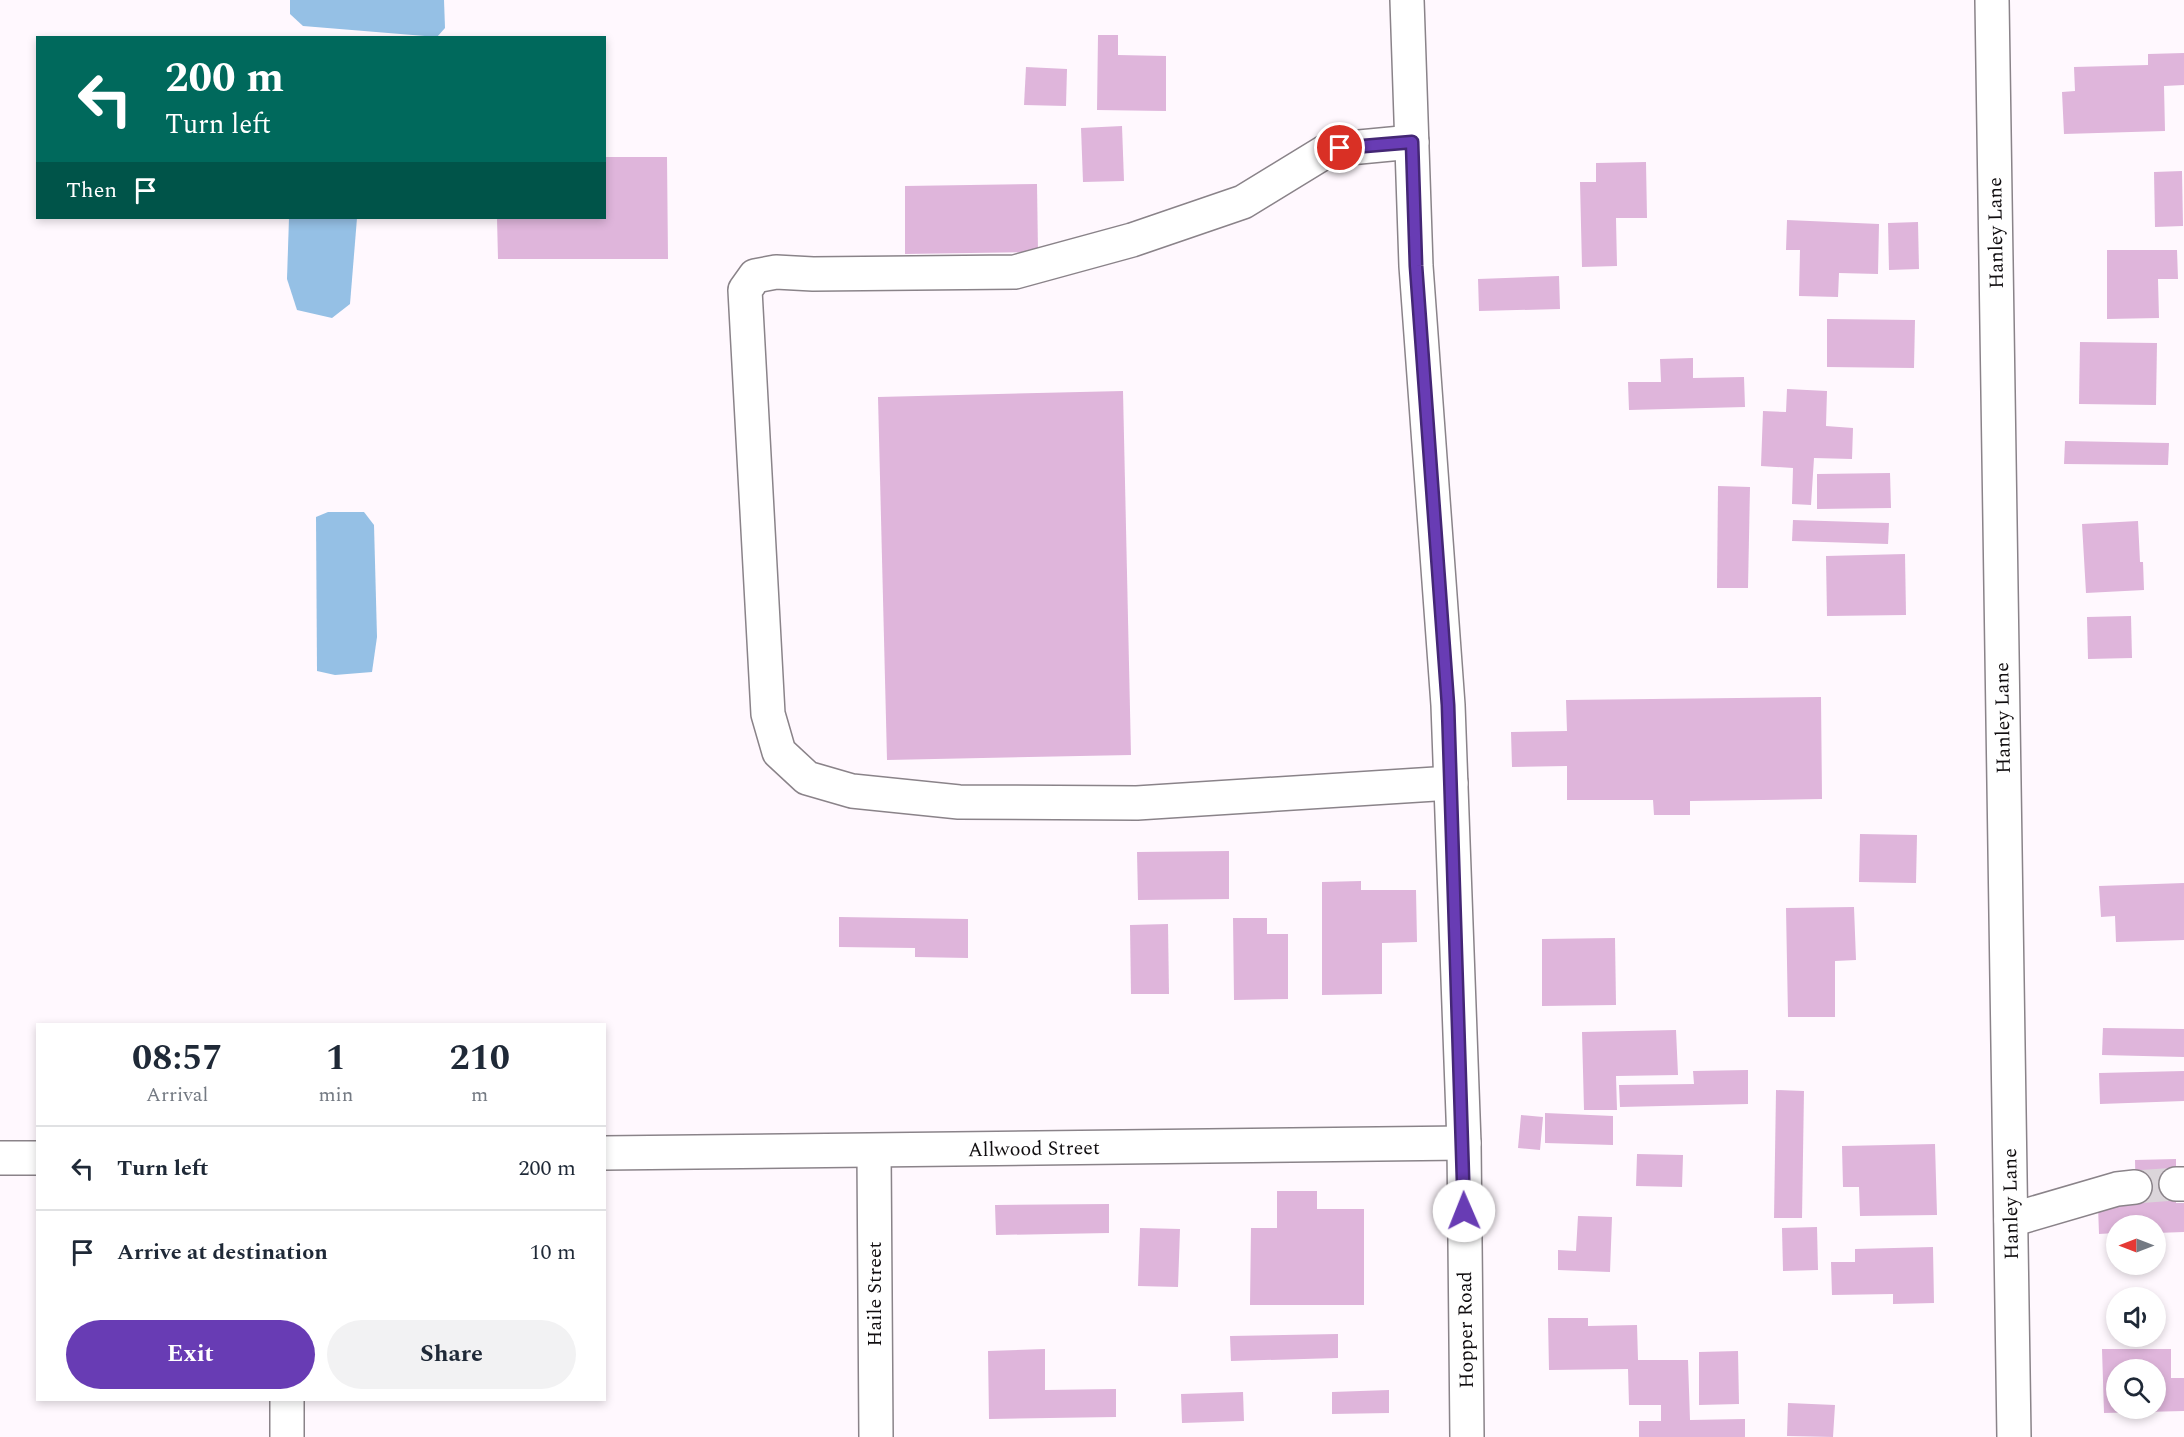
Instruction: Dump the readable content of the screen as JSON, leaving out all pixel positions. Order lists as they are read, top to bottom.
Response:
{
  "streets": {
    "street": [
      "Hanley Lane",
      "Allwood Street",
      "Haile Street",
      "Hopper Road"
    ]
  },
  "crossings": [
    ["Allwood Street", "Haile Street"],
    ["Allwood Street", "Hopper Road"]
  ],
  "north": "left",
  "page": {
    "turn": ["200 m", "Turn left"],
    "then": "Then",
    "eta": [
      "08:57",
      "Arrival",
      "1",
      "min",
      "210",
      "m"
    ],
    "list": [
      {
        "name": "Turn left",
        "value": "200 m"
      },
      {
        "name": "Arrive at destination",
        "value": "10 m"
      }
    ],
    "buttons": ["Exit", "Share"]
  }
}
